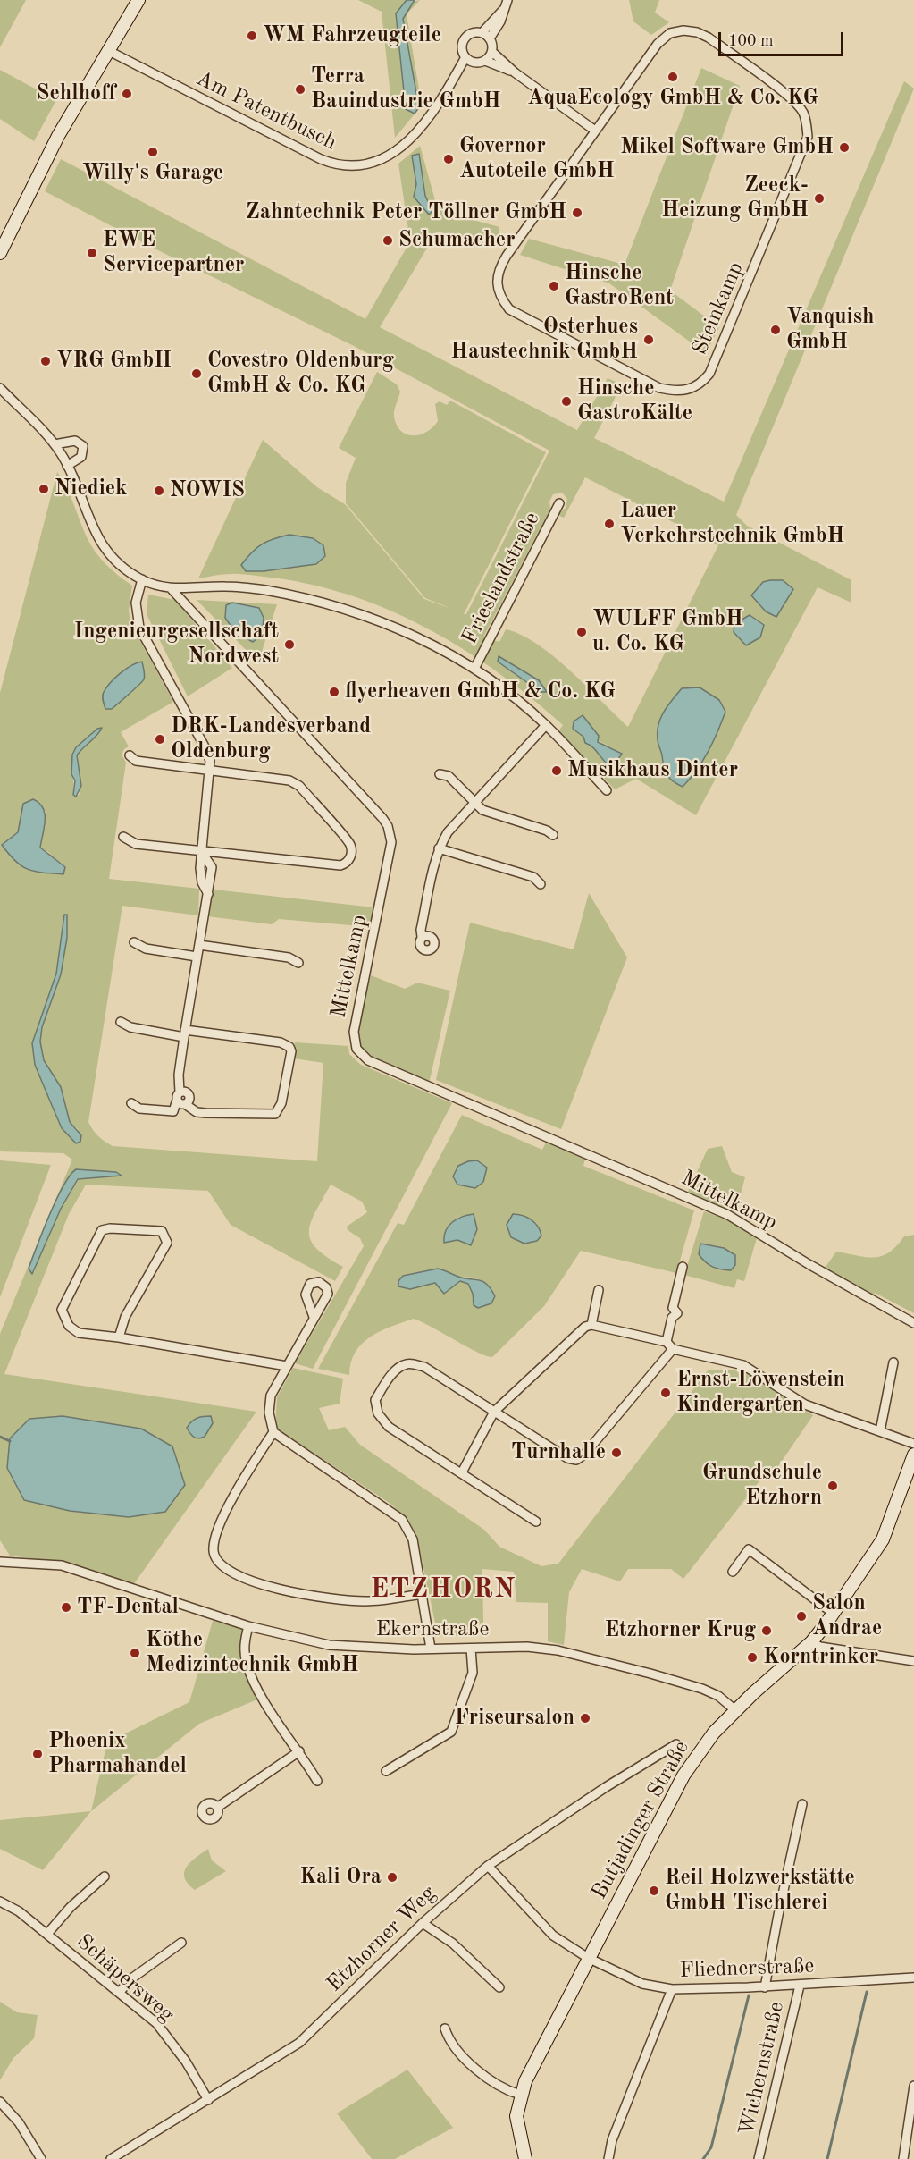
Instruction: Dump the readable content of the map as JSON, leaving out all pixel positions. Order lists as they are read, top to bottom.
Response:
{
  "streets": {
    "street": [
      "Am Patentbusch",
      "Steinkamp",
      "Frieslandstraße",
      "Mittelkamp",
      "Ekernstraße",
      "Butjadinger Straße",
      "Etzhorner Weg",
      "Fliednerstraße",
      "Schäpersweg",
      "Wichernstraße"
    ]
  },
  "crossings": [
    ["Frieslandstraße", "Mittelkamp"],
    ["Ekernstraße", "Butjadinger Straße"],
    ["Butjadinger Straße", "Fliednerstraße"],
    ["Etzhorner Weg", "Fliednerstraße"],
    ["Etzhorner Weg", "Schäpersweg"],
    ["Fliednerstraße", "Wichernstraße"]
  ],
  "districts": ["ETZHORN"],
  "places": [
    "WM Fahrzeugteile",
    "AquaEcology GmbH & Co. KG",
    "Terra Bauindustrie GmbH",
    "Sehlhoff",
    "Mikel Software GmbH",
    "Willy's Garage",
    "Governor Autoteile GmbH",
    "Zeeck- Heizung GmbH",
    "Zahntechnik Peter Töllner GmbH",
    "Schumacher",
    "EWE Servicepartner",
    "Hinsche GastroRent",
    "Vanquish GmbH",
    "Osterhues Haustechnik GmbH",
    "VRG GmbH",
    "Covestro Oldenburg GmbH & Co. KG",
    "Hinsche GastroKälte",
    "Niediek",
    "NOWIS",
    "Lauer Verkehrstechnik GmbH",
    "WULFF GmbH u. Co. KG",
    "Ingenieurgesellschaft Nordwest",
    "flyerheaven GmbH & Co. KG",
    "DRK-Landesverband Oldenburg",
    "Musikhaus Dinter",
    "Ernst-Löwenstein Kindergarten",
    "Turnhalle",
    "Grundschule Etzhorn",
    "TF-Dental",
    "Salon Andrae",
    "Etzhorner Krug",
    "Köthe Medizintechnik GmbH",
    "Korntrinker",
    "Friseursalon",
    "Phoenix Pharmahandel",
    "Kali Ora",
    "Reil Holzwerkstätte GmbH Tischlerei"
  ],
  "scale_bar": "100 m"
}
